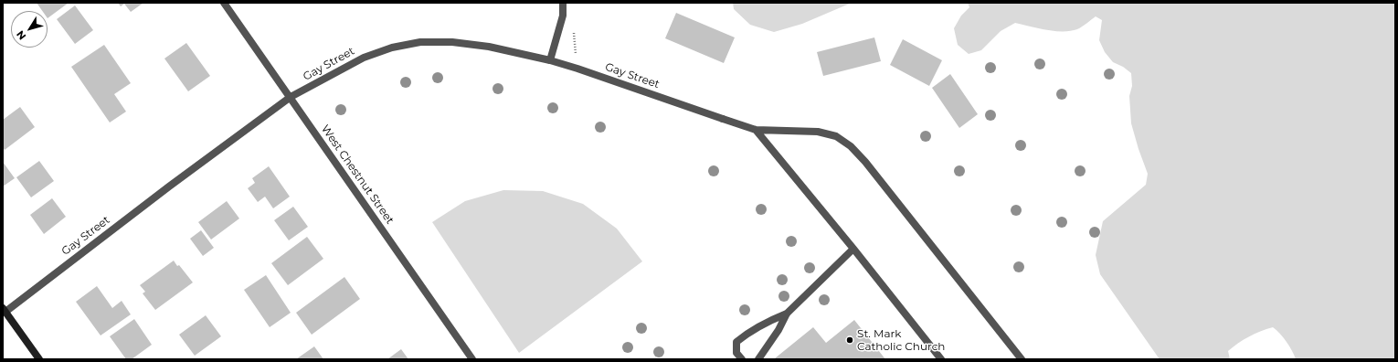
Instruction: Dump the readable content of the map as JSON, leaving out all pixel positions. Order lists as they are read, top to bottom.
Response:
{
  "streets": {
    "street": ["Gay Street", "West Chestnut Street"]
  },
  "crossings": [
    ["Gay Street", "West Chestnut Street"]
  ],
  "places": ["St. Mark Catholic Church"],
  "north": "bottom left"
}
